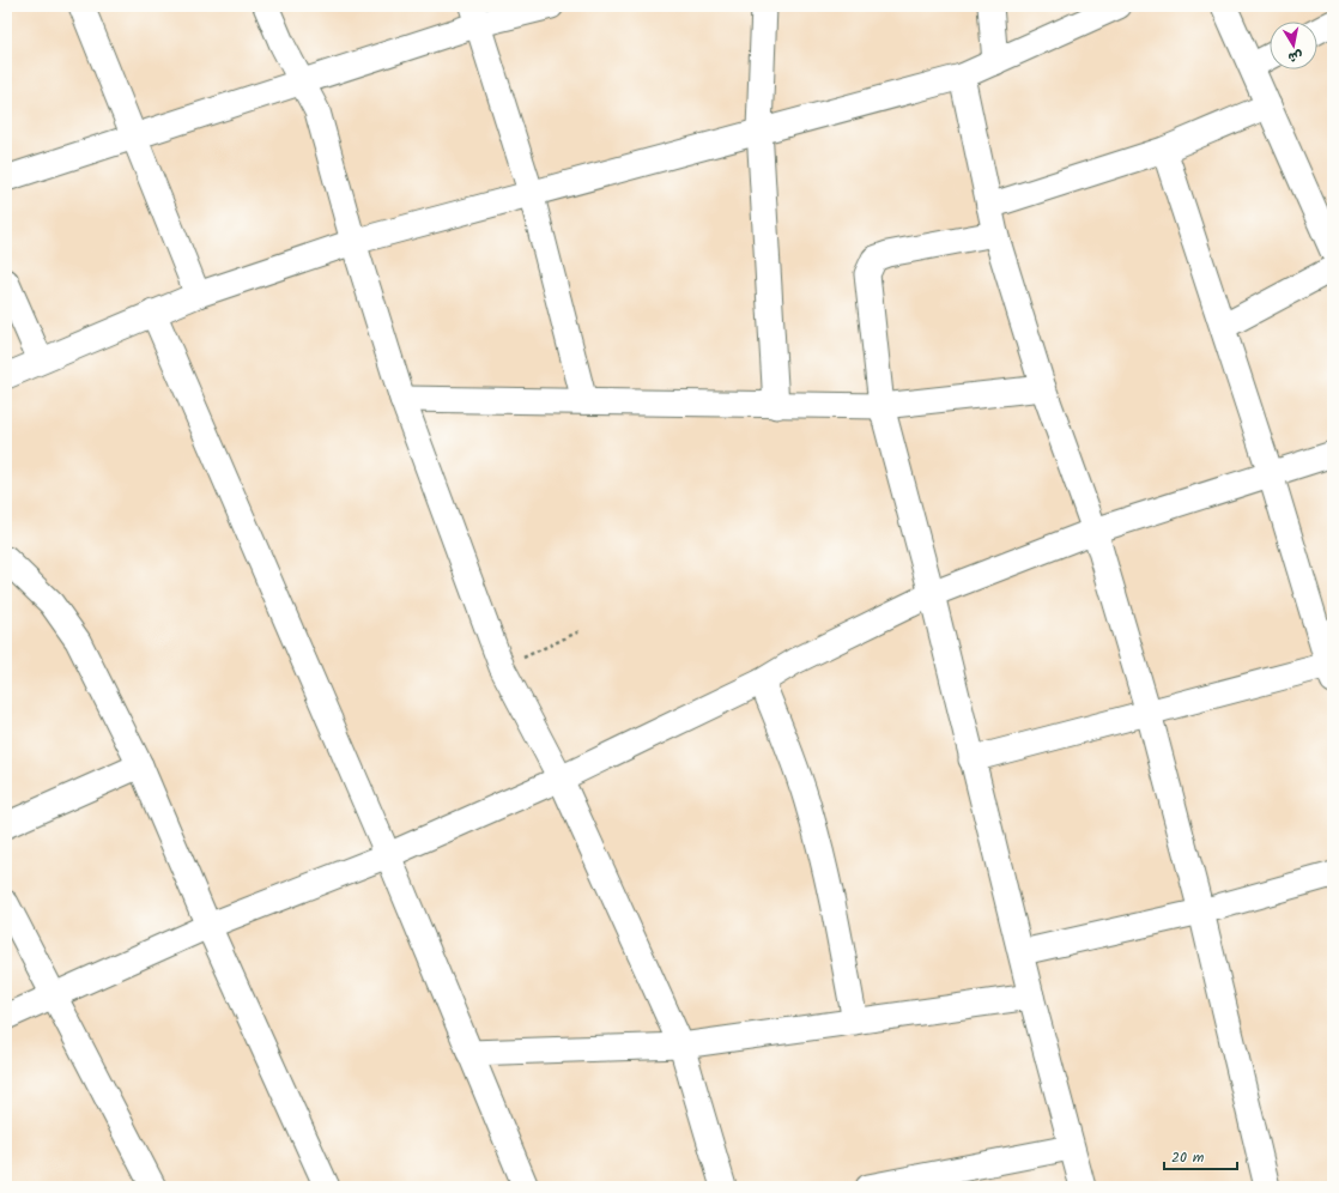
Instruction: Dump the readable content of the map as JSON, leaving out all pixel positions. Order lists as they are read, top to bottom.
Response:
{
  "scale_bar": "20 m",
  "north": "bottom"
}
